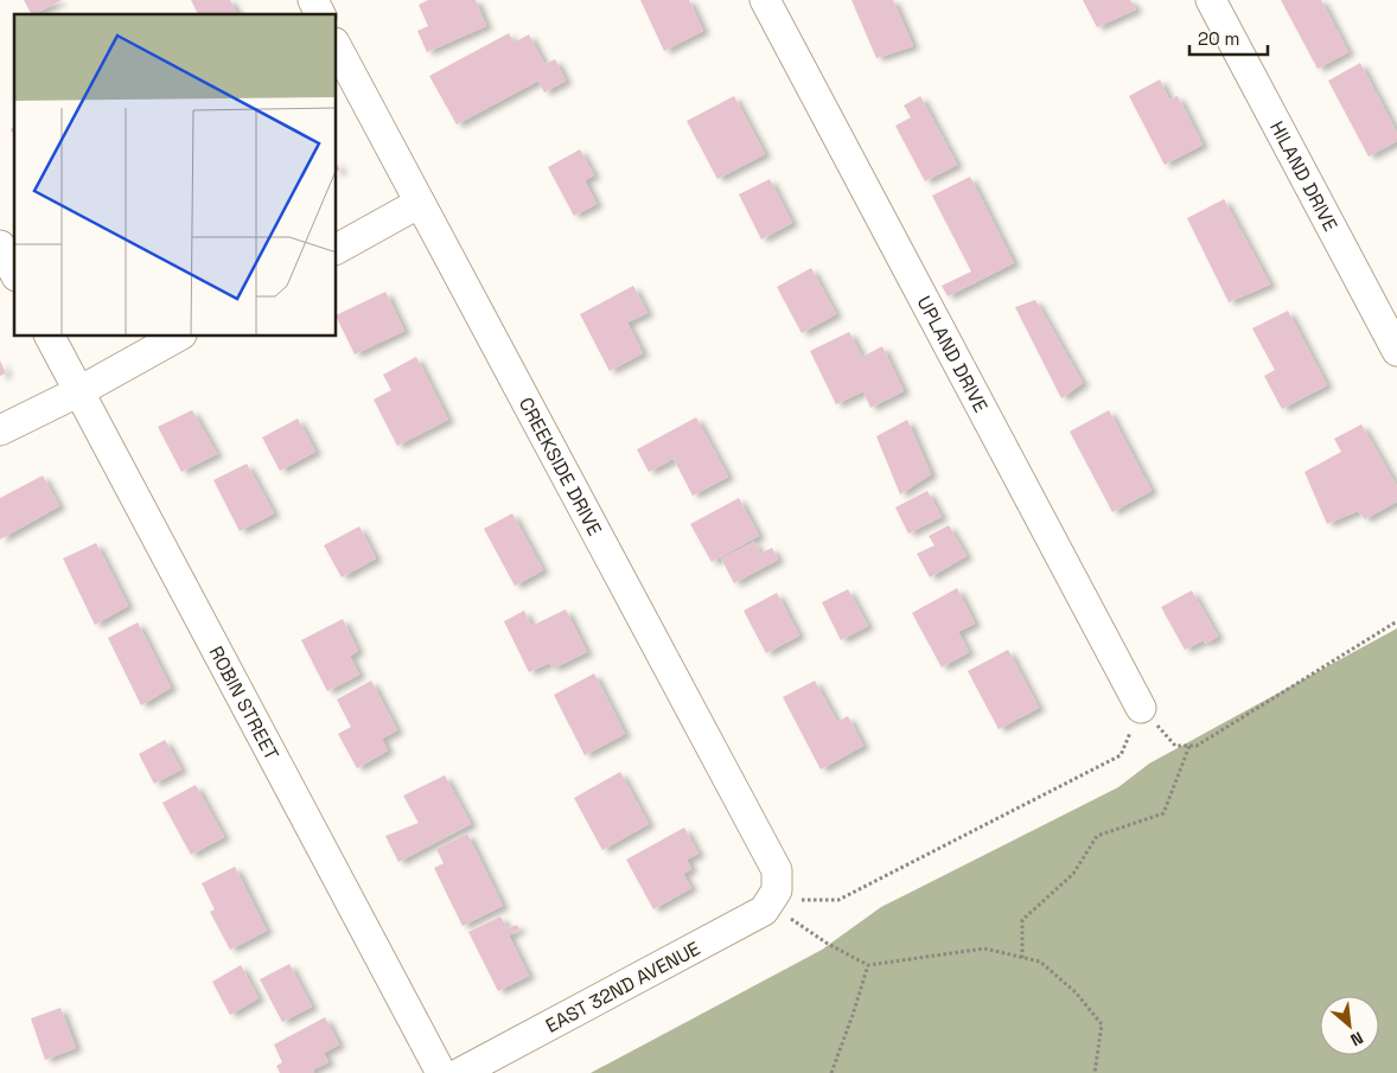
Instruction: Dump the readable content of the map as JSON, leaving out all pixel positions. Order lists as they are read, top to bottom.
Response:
{
  "streets": {
    "street": [
      "HILAND DRIVE",
      "UPLAND DRIVE",
      "CREEKSIDE DRIVE",
      "ROBIN STREET",
      "EAST 32ND AVENUE"
    ]
  },
  "crossings": [
    ["CREEKSIDE DRIVE", "EAST 32ND AVENUE"]
  ],
  "scale_bar": "20 m",
  "north": "bottom right"
}
